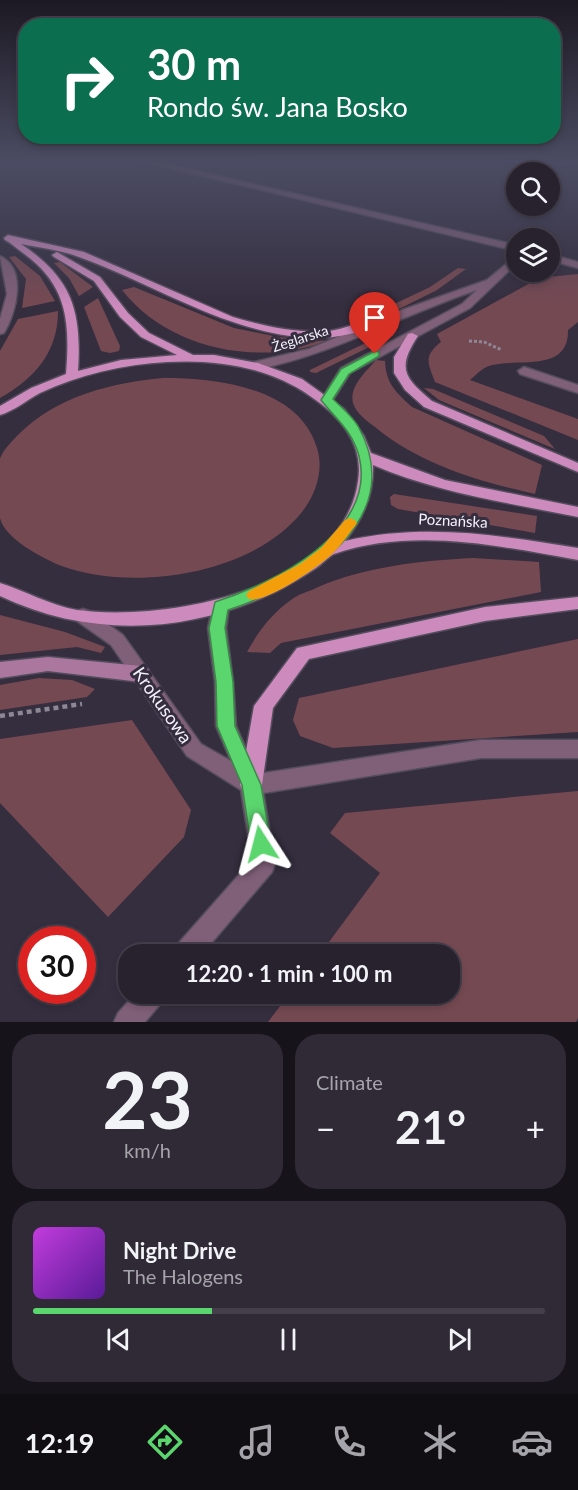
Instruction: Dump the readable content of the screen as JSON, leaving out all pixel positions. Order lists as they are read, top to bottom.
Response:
{
  "streets": {
    "main road": ["Poznańska"],
    "street": ["Żeglarska", "Krokusowa"]
  },
  "page": {
    "turn": ["30 m", "Rondo św. Jana Bosko"],
    "limit": "30",
    "trip": "12:20 · 1 min · 100 m",
    "tile": [
      ["23", "km/h"],
      "Climate"
    ],
    "heat": ["−", "21°", "+"],
    "song": ["Night Drive", "The Halogens"],
    "tabs": "12:19"
  }
}
